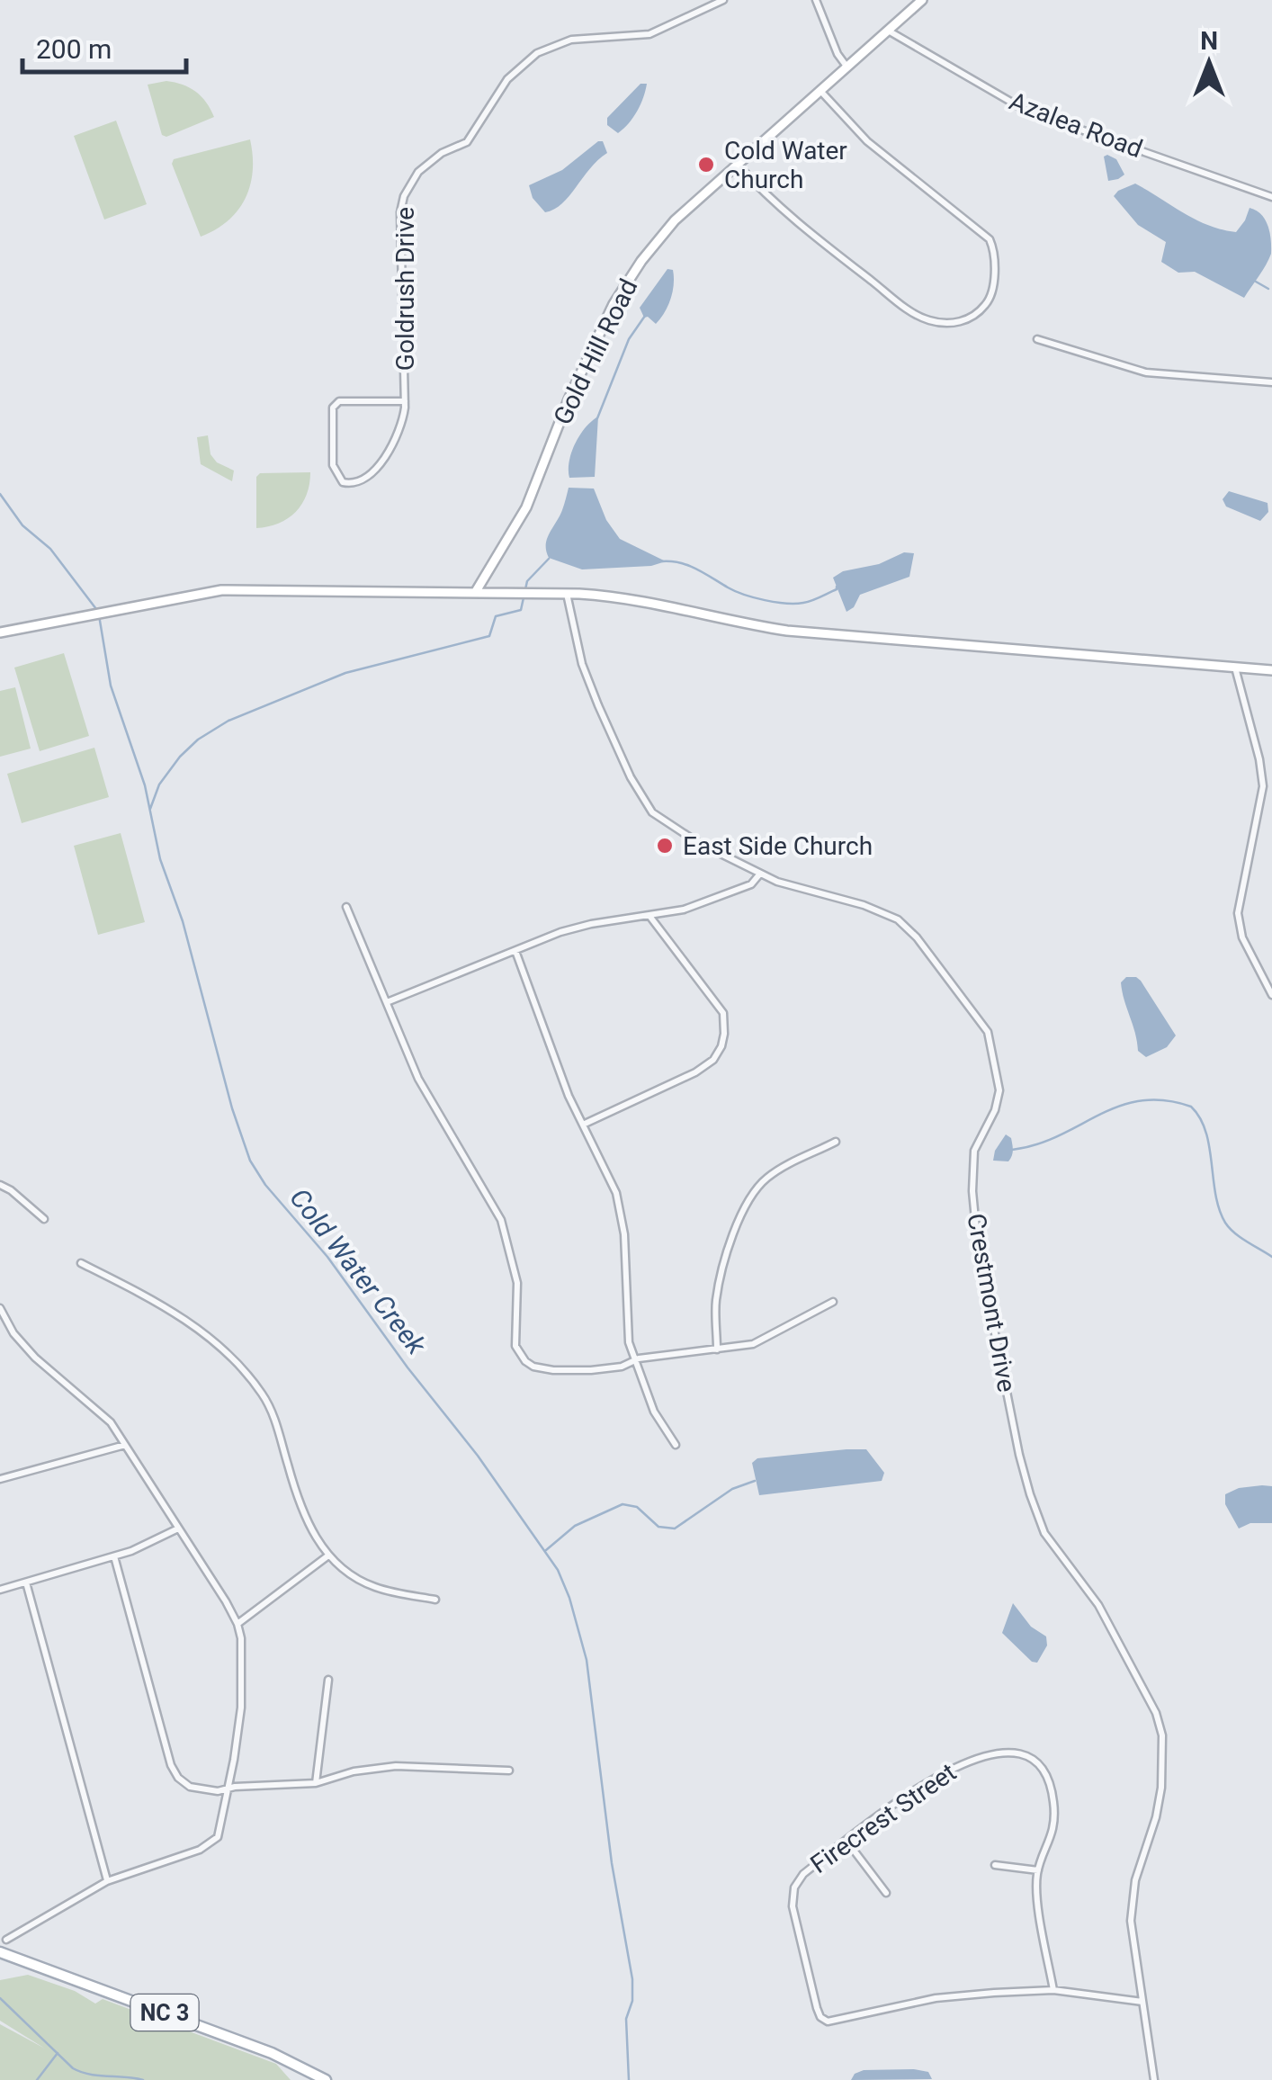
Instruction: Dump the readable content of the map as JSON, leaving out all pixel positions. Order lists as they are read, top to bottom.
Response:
{
  "streets": {
    "main road": ["Gold Hill Road", "NC 3"],
    "street": [
      "Azalea Road",
      "Goldrush Drive",
      "Crestmont Drive",
      "Firecrest Street"
    ]
  },
  "crossings": [
    ["Azalea Road", "Gold Hill Road"]
  ],
  "water": ["Cold Water Creek"],
  "places": ["Cold Water Church", "East Side Church"],
  "scale_bar": "200 m",
  "north": "top"
}
